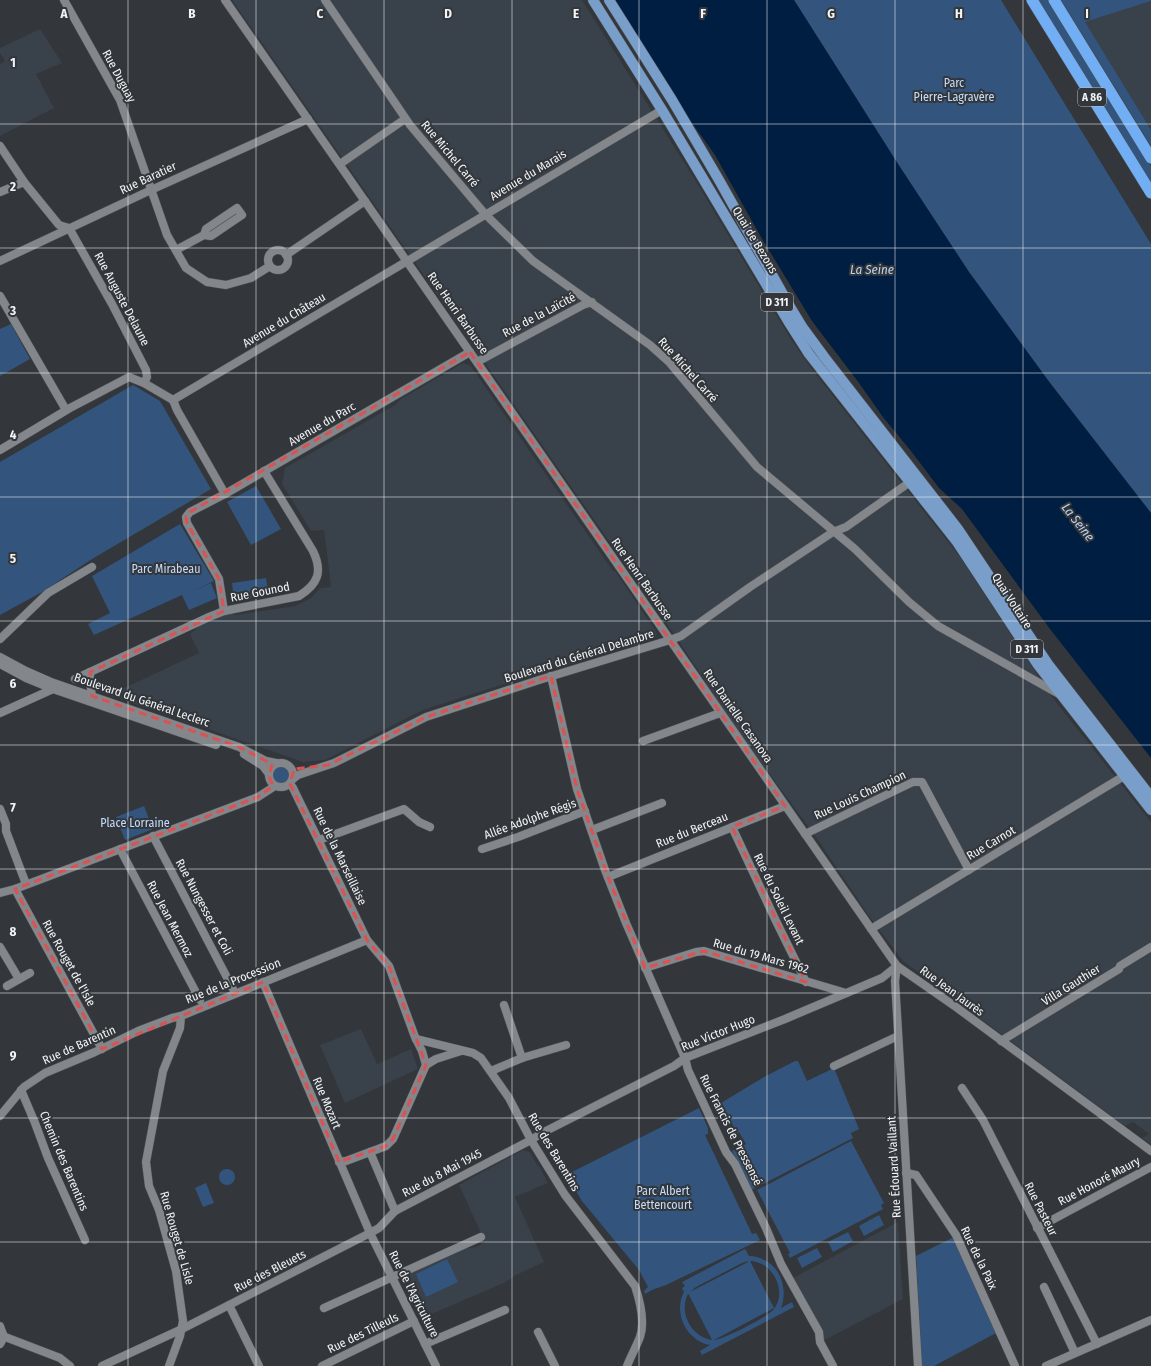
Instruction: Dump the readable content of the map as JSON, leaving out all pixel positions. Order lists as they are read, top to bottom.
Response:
{
  "streets": {
    "highway": ["A 86"],
    "main road": ["Quai de Bezons", "D 311", "Quai Voltaire"],
    "street": [
      "Rue Duguay",
      "Rue Michel Carré",
      "Avenue du Marais",
      "Rue Baratier",
      "Rue Auguste Delaune",
      "Rue Henri Barbusse",
      "Rue de la Laïcité",
      "Avenue du Château",
      "Avenue du Parc",
      "Rue Gounod",
      "Boulevard du Général Delambre",
      "Boulevard du Général Leclerc",
      "Rue Danielle Casanova",
      "Rue Louis Champion",
      "Allée Adolphe Régis",
      "Rue du Berceau",
      "Rue Carnot",
      "Rue de la Marseillaise",
      "Rue du Soleil Levant",
      "Rue Nungesser et Coli",
      "Rue Jean Mermoz",
      "Rue du 19 Mars 1962",
      "Rue Rouget de l'Isle",
      "Rue de la Procession",
      "Villa Gauthier",
      "Rue Jean Jaurès",
      "Rue Victor Hugo",
      "Rue de Barentin",
      "Rue Mozart",
      "Rue Francis de Pressensé",
      "Rue des Barentins",
      "Chemin des Barentins",
      "Rue Édouard Vaillant",
      "Rue du 8 Mai 1945",
      "Rue Honoré Maury",
      "Rue Pasteur",
      "Rue Rouget de Lisle",
      "Rue de la Paix",
      "Rue des Bleuets",
      "Rue de l'Agriculture",
      "Rue des Tilleuls"
    ]
  },
  "crossings": [
    ["Rue Duguay", "Rue Baratier"],
    ["Rue Michel Carré", "Avenue du Marais"],
    ["Rue Michel Carré", "Rue de la Laïcité"],
    ["Rue Michel Carré", "Quai Voltaire"],
    ["Rue Michel Carré", "Boulevard du Général Delambre"],
    ["Avenue du Marais", "Quai de Bezons"],
    ["Avenue du Marais", "Rue Henri Barbusse"],
    ["Avenue du Marais", "Avenue du Château"],
    ["Rue Baratier", "Rue Auguste Delaune"],
    ["Rue Baratier", "Rue Henri Barbusse"],
    ["Quai de Bezons", "D 311"],
    ["Quai de Bezons", "Quai Voltaire"],
    ["Quai de Bezons", "Boulevard du Général Delambre"],
    ["Rue Henri Barbusse", "Rue de la Laïcité"],
    ["Rue Henri Barbusse", "Avenue du Château"],
    ["Rue Henri Barbusse", "Avenue du Parc"],
    ["Rue Henri Barbusse", "Boulevard du Général Delambre"],
    ["Rue Henri Barbusse", "Rue Danielle Casanova"],
    ["Avenue du Parc", "Rue Gounod"],
    ["Quai Voltaire", "Boulevard du Général Delambre"],
    ["Quai Voltaire", "Rue Carnot"],
    ["Boulevard du Général Delambre", "Boulevard du Général Leclerc"],
    ["Boulevard du Général Delambre", "Rue Danielle Casanova"],
    ["Boulevard du Général Delambre", "Rue de la Marseillaise"],
    ["Boulevard du Général Delambre", "Rue Francis de Pressensé"],
    ["Boulevard du Général Leclerc", "Rue de la Marseillaise"],
    ["Rue Danielle Casanova", "Rue du Berceau"],
    ["Rue Danielle Casanova", "Rue Jean Jaurès"],
    ["Rue Louis Champion", "Rue Carnot"],
    ["Rue Louis Champion", "Rue Jean Jaurès"],
    ["Allée Adolphe Régis", "Rue Francis de Pressensé"],
    ["Rue du Berceau", "Rue du Soleil Levant"],
    ["Rue du Berceau", "Rue Jean Jaurès"],
    ["Rue du Berceau", "Rue Francis de Pressensé"],
    ["Rue Carnot", "Rue Jean Jaurès"],
    ["Rue de la Marseillaise", "Rue de la Procession"],
    ["Rue du Soleil Levant", "Rue du 19 Mars 1962"],
    ["Rue Nungesser et Coli", "Rue de la Procession"],
    ["Rue Jean Mermoz", "Rue de la Procession"],
    ["Rue du 19 Mars 1962", "Rue Victor Hugo"],
    ["Rue du 19 Mars 1962", "Rue Francis de Pressensé"],
    ["Rue Rouget de l'Isle", "Rue de Barentin"],
    ["Rue de la Procession", "Rue de Barentin"],
    ["Rue de la Procession", "Rue Mozart"],
    ["Rue de la Procession", "Rue Rouget de Lisle"],
    ["Villa Gauthier", "Rue Jean Jaurès"],
    ["Rue Jean Jaurès", "Rue Victor Hugo"],
    ["Rue Jean Jaurès", "Rue Édouard Vaillant"],
    ["Rue Victor Hugo", "Rue Francis de Pressensé"],
    ["Rue Victor Hugo", "Rue des Barentins"],
    ["Rue Victor Hugo", "Rue Édouard Vaillant"],
    ["Rue Victor Hugo", "Rue du 8 Mai 1945"],
    ["Rue de Barentin", "Chemin des Barentins"],
    ["Rue Mozart", "Rue du 8 Mai 1945"],
    ["Rue Mozart", "Rue des Bleuets"],
    ["Rue Mozart", "Rue de l'Agriculture"],
    ["Rue des Barentins", "Rue du 8 Mai 1945"],
    ["Rue Édouard Vaillant", "Rue de la Paix"],
    ["Rue du 8 Mai 1945", "Rue des Bleuets"],
    ["Rue du 8 Mai 1945", "Rue de l'Agriculture"],
    ["Rue Honoré Maury", "Rue Pasteur"],
    ["Rue Rouget de Lisle", "Rue des Bleuets"],
    ["Rue des Bleuets", "Rue de l'Agriculture"],
    ["Rue de l'Agriculture", "Rue des Tilleuls"]
  ],
  "water": ["La Seine"],
  "parks": [
    "Parc Pierre-Lagravère",
    "Parc Mirabeau",
    "Place Lorraine",
    "Parc Albert Bettencourt"
  ],
  "grid": {
    "columns": [
      "A",
      "B",
      "C",
      "D",
      "E",
      "F",
      "G",
      "H",
      "I"
    ],
    "rows": [
      "1",
      "2",
      "3",
      "4",
      "5",
      "6",
      "7",
      "8",
      "9"
    ]
  }
}
